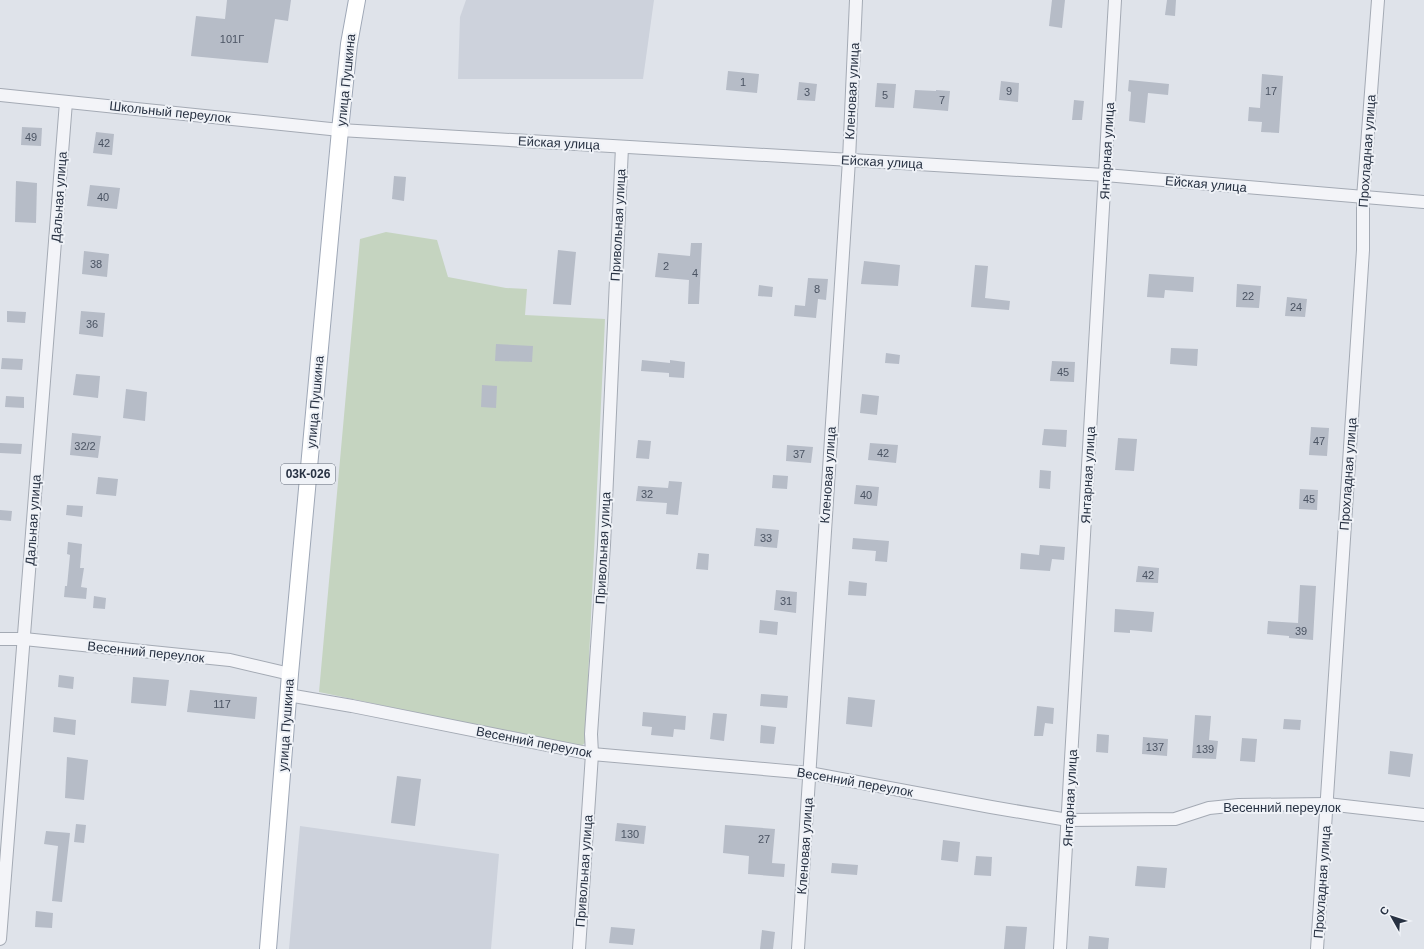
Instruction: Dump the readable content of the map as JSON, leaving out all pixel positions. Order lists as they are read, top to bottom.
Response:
{
  "streets": {
    "main road": ["улица Пушкина", "03К-026"],
    "street": [
      "Кленовая улица",
      "Школьный переулок",
      "Ейская улица",
      "Янтарная улица",
      "Прохладная улица",
      "Дальная улица",
      "Привольная улица",
      "Весенний переулок"
    ]
  },
  "crossings": [
    ["улица Пушкина", "Школьный переулок"],
    ["улица Пушкина", "Ейская улица"],
    ["улица Пушкина", "Весенний переулок"],
    ["Кленовая улица", "Ейская улица"],
    ["Кленовая улица", "Весенний переулок"],
    ["Школьный переулок", "Ейская улица"],
    ["Школьный переулок", "Дальная улица"],
    ["Ейская улица", "Янтарная улица"],
    ["Ейская улица", "Прохладная улица"],
    ["Ейская улица", "Привольная улица"],
    ["Янтарная улица", "Весенний переулок"],
    ["Прохладная улица", "Весенний переулок"],
    ["Дальная улица", "Весенний переулок"],
    ["Привольная улица", "Весенний переулок"]
  ],
  "house_numbers": [
    "101Г",
    "1",
    "9",
    "17",
    "3",
    "5",
    "7",
    "49",
    "42",
    "40",
    "38",
    "2",
    "4",
    "8",
    "22",
    "24",
    "36",
    "45",
    "47",
    "32/2",
    "42",
    "37",
    "32",
    "40",
    "45",
    "33",
    "42",
    "31",
    "39",
    "117",
    "137",
    "139",
    "130",
    "27"
  ],
  "north": "top left"
}
